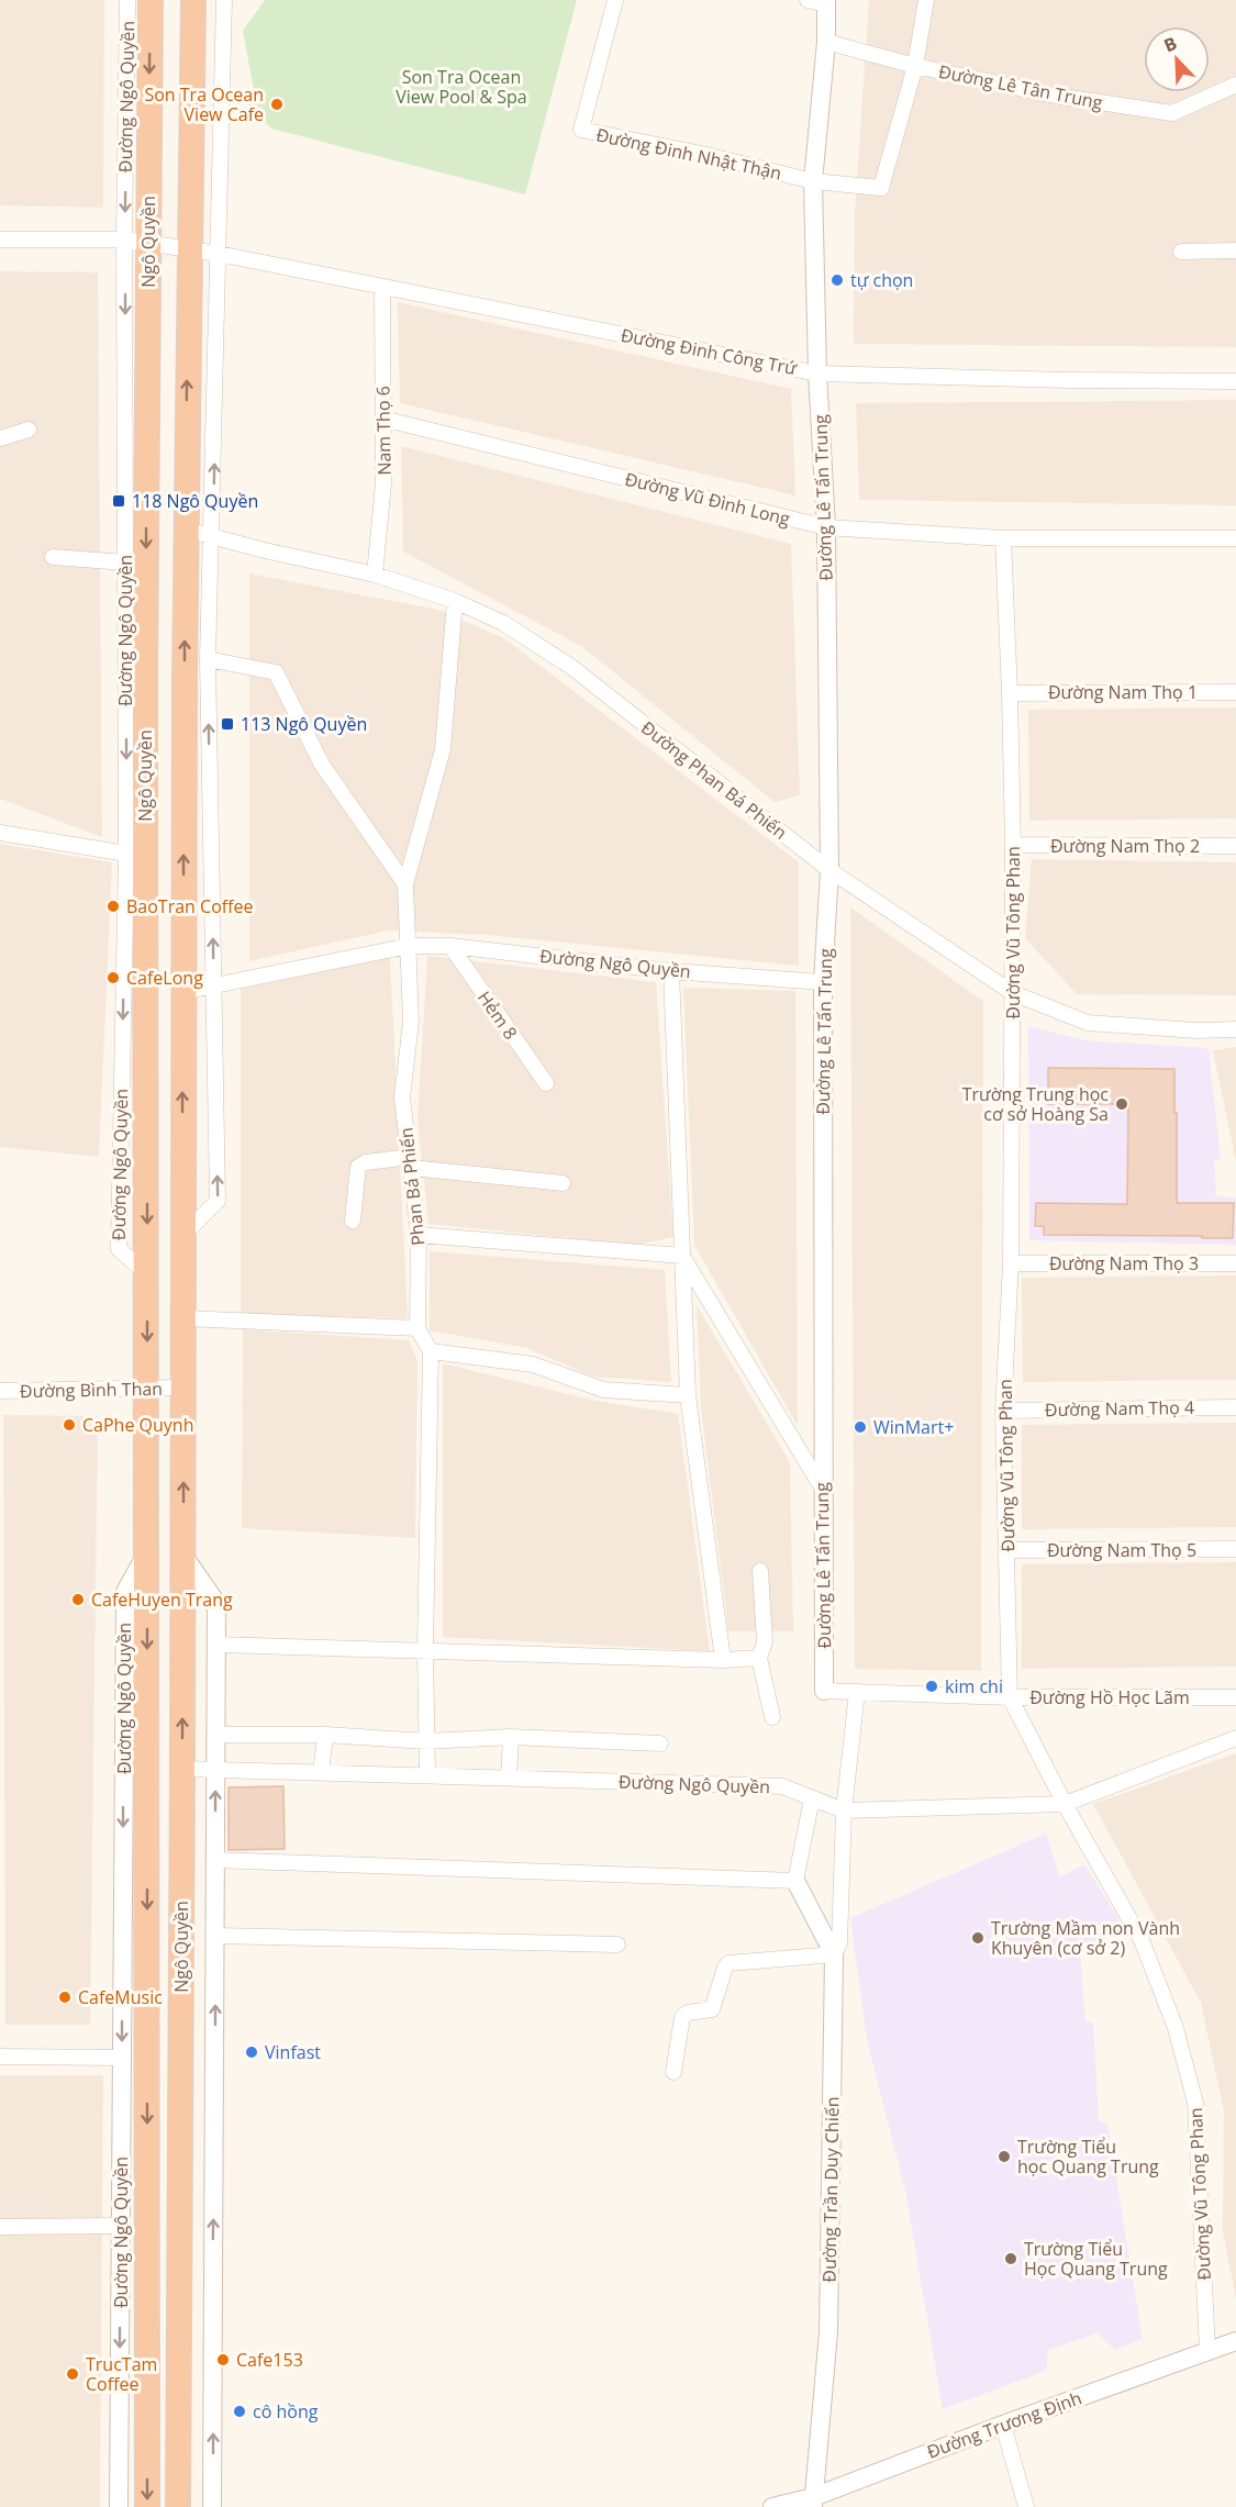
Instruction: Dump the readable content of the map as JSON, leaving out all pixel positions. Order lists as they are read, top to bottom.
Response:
{
  "streets": {
    "highway": ["Đường Ngô Quyền", "Ngô Quyền"],
    "street": [
      "Đường Lê Tân Trung",
      "Đường Đinh Nhật Thận",
      "Đường Đinh Công Trứ",
      "Nam Thọ 6",
      "Đường Lê Tấn Trung",
      "Đường Vũ Đình Long",
      "Đường Nam Thọ 1",
      "Đường Phan Bá Phiến",
      "Đường Nam Thọ 2",
      "Đường Vũ Tông Phan",
      "Hẻm 8",
      "Phan Bá Phiến",
      "Đường Nam Thọ 3",
      "Đường Bình Than",
      "Đường Nam Thọ 4",
      "Đường Nam Thọ 5",
      "Đường Hồ Học Lãm",
      "Đường Trần Duy Chiến",
      "Đường Trương Định"
    ]
  },
  "crossings": [
    ["Đường Lê Tân Trung", "Đường Đinh Nhật Thận"],
    ["Đường Ngô Quyền", "Ngô Quyền"],
    ["Đường Ngô Quyền", "Đường Đinh Công Trứ"],
    ["Đường Ngô Quyền", "Đường Lê Tấn Trung"],
    ["Đường Ngô Quyền", "Đường Vũ Tông Phan"],
    ["Đường Ngô Quyền", "Hẻm 8"],
    ["Đường Ngô Quyền", "Phan Bá Phiến"],
    ["Đường Ngô Quyền", "Đường Bình Than"],
    ["Ngô Quyền", "Đường Đinh Công Trứ"],
    ["Ngô Quyền", "Đường Bình Than"],
    ["Đường Đinh Công Trứ", "Nam Thọ 6"],
    ["Đường Đinh Công Trứ", "Đường Lê Tấn Trung"],
    ["Nam Thọ 6", "Đường Vũ Đình Long"],
    ["Nam Thọ 6", "Đường Phan Bá Phiến"],
    ["Đường Lê Tấn Trung", "Đường Vũ Đình Long"],
    ["Đường Lê Tấn Trung", "Đường Phan Bá Phiến"],
    ["Đường Lê Tấn Trung", "Đường Hồ Học Lãm"],
    ["Đường Vũ Đình Long", "Đường Vũ Tông Phan"],
    ["Đường Nam Thọ 1", "Đường Vũ Tông Phan"],
    ["Đường Phan Bá Phiến", "Đường Vũ Tông Phan"],
    ["Đường Phan Bá Phiến", "Phan Bá Phiến"],
    ["Đường Nam Thọ 2", "Đường Vũ Tông Phan"],
    ["Đường Vũ Tông Phan", "Đường Nam Thọ 3"],
    ["Đường Vũ Tông Phan", "Đường Nam Thọ 4"],
    ["Đường Vũ Tông Phan", "Đường Nam Thọ 5"],
    ["Đường Vũ Tông Phan", "Đường Hồ Học Lãm"],
    ["Đường Vũ Tông Phan", "Đường Trương Định"],
    ["Đường Trần Duy Chiến", "Đường Trương Định"]
  ],
  "parks": ["Son Tra Ocean View Pool & Spa"],
  "places": {
    "other": [
      "Son Tra Ocean View Cafe",
      "tự chọn",
      "BaoTran Coffee",
      "CafeLong",
      "Trường Trung học cơ sở Hoàng Sa",
      "CaPhe Quynh",
      "WinMart+",
      "CafeHuyen Trang",
      "kim chi",
      "Trường Mầm non Vành Khuyên (cơ sở 2)",
      "CafeMusic",
      "Vinfast",
      "Trường Tiểu học Quang Trung",
      "Trường Tiểu Học Quang Trung",
      "Cafe153",
      "TrucTam Coffee",
      "cô hồng"
    ],
    "transit": ["118 Ngô Quyền", "113 Ngô Quyền"]
  },
  "north": "top left"
}
